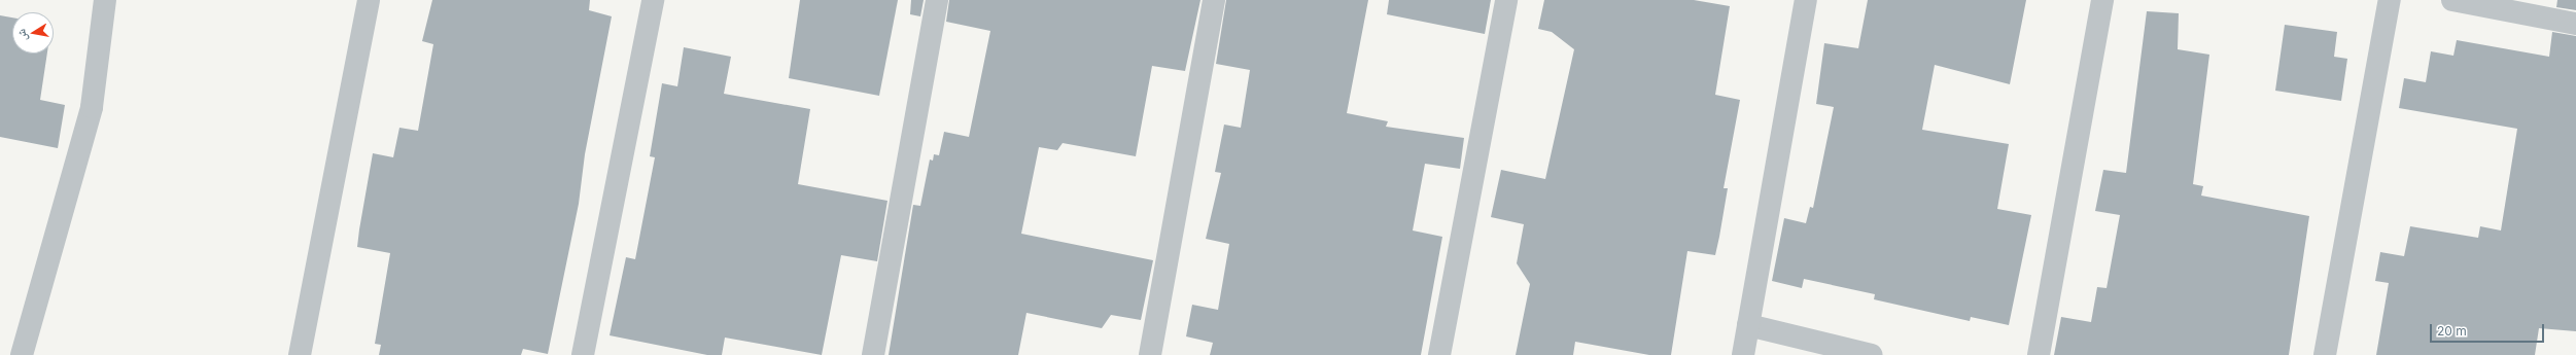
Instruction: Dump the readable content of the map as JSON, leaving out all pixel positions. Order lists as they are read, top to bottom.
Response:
{
  "scale_bar": "20 m",
  "north": "left"
}
